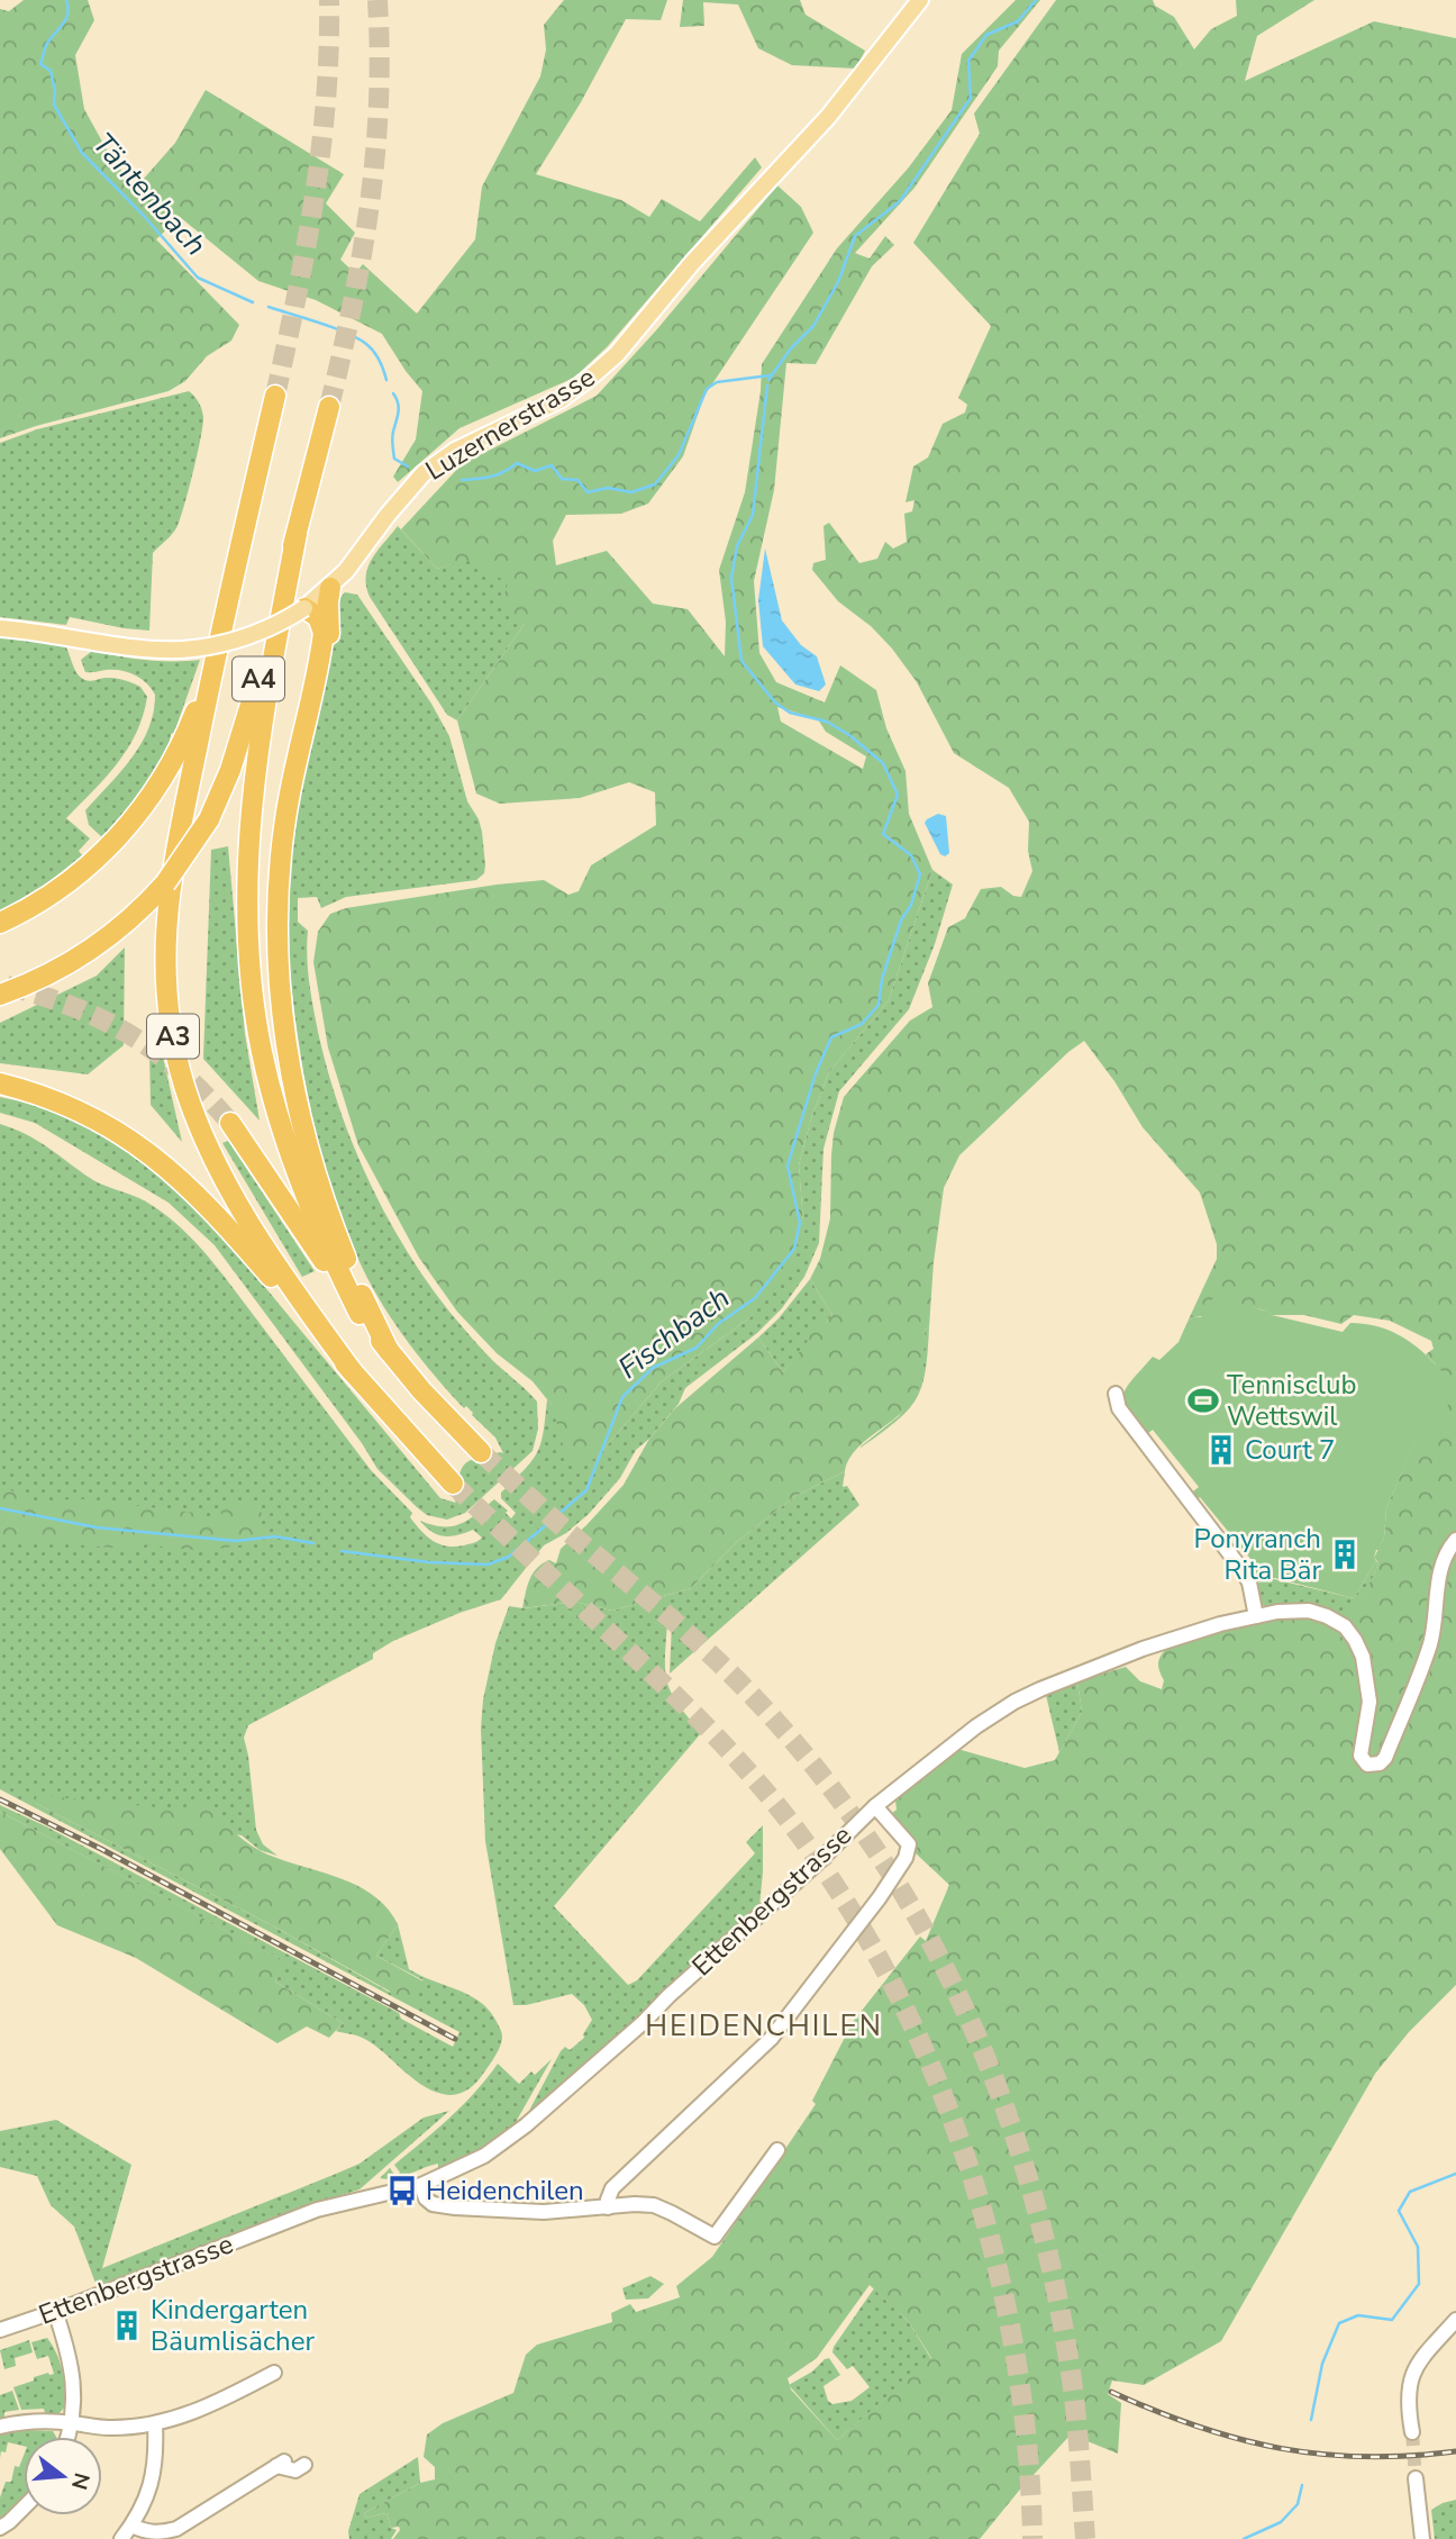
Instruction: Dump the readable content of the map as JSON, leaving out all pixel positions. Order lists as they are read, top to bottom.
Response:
{
  "streets": {
    "highway": ["A4", "A3"],
    "main road": ["Luzernerstrasse"],
    "street": ["Ettenbergstrasse"]
  },
  "crossings": [
    ["A4", "A3"]
  ],
  "districts": ["HEIDENCHILEN"],
  "water": ["Täntenbach", "Fischbach"],
  "places": {
    "sports": ["Tennisclub Wettswil"],
    "building": ["Court 7", "Ponyranch Rita Bär", "Kindergarten Bäumlisächer"],
    "bus stop": ["Heidenchilen"]
  },
  "north": "right"
}
